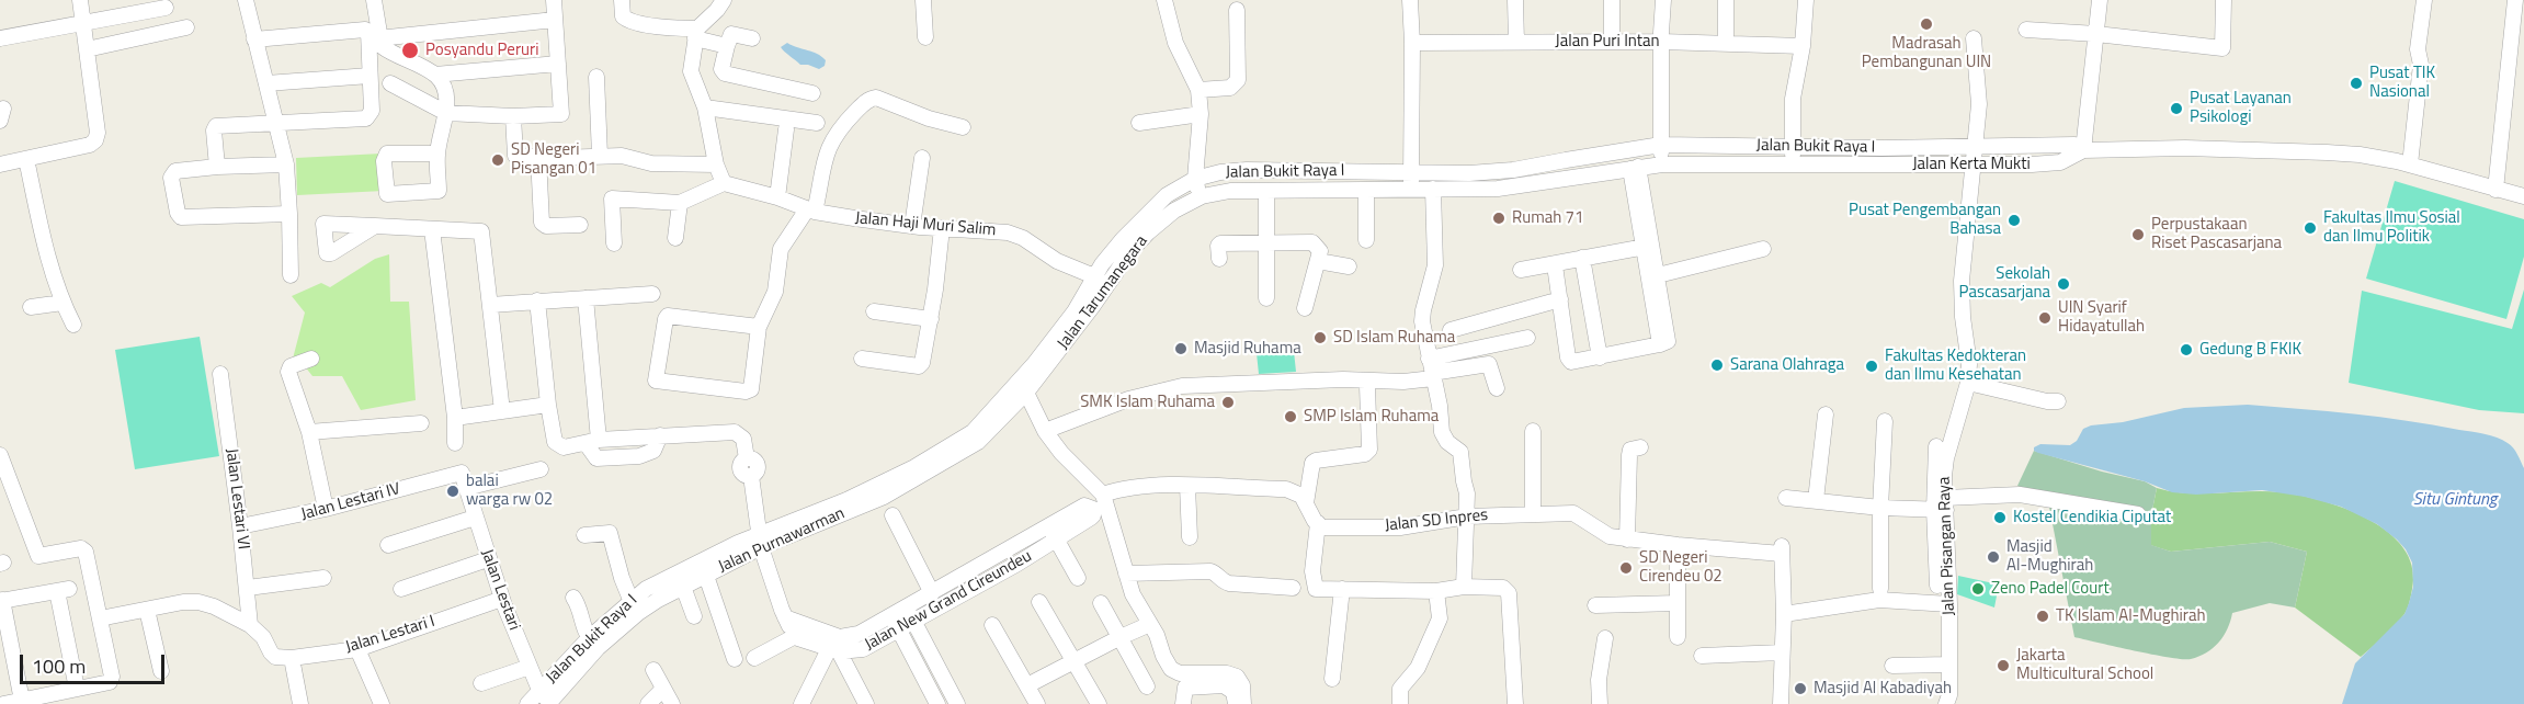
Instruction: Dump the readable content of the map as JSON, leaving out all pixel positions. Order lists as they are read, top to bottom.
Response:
{
  "streets": {
    "street": [
      "Jalan Puri Intan",
      "Jalan Bukit Raya I",
      "Jalan Kerta Mukti",
      "Jalan Haji Muri Salim",
      "Jalan Tarumanegara",
      "Jalan Lestari VI",
      "Jalan Lestari IV",
      "Jalan SD Inpres",
      "Jalan Purnawarman",
      "Jalan Pisangan Raya",
      "Jalan Lestari",
      "Jalan New Grand Cireundeu",
      "Jalan Lestari I"
    ]
  },
  "crossings": [
    ["Jalan Bukit Raya I", "Jalan Kerta Mukti"],
    ["Jalan Bukit Raya I", "Jalan Haji Muri Salim"],
    ["Jalan Bukit Raya I", "Jalan Tarumanegara"],
    ["Jalan Bukit Raya I", "Jalan Purnawarman"],
    ["Jalan Bukit Raya I", "Jalan Pisangan Raya"],
    ["Jalan Bukit Raya I", "Jalan Lestari"],
    ["Jalan Kerta Mukti", "Jalan Tarumanegara"],
    ["Jalan Kerta Mukti", "Jalan Pisangan Raya"],
    ["Jalan Haji Muri Salim", "Jalan Tarumanegara"],
    ["Jalan Tarumanegara", "Jalan Purnawarman"],
    ["Jalan Lestari VI", "Jalan Lestari IV"],
    ["Jalan Lestari IV", "Jalan Lestari"],
    ["Jalan Purnawarman", "Jalan Lestari"],
    ["Jalan Lestari", "Jalan Lestari I"]
  ],
  "water": ["Situ Gintung"],
  "places": [
    "Madrasah Pembangunan UIN",
    "Posyandu Peruri",
    "Pusat TIK Nasional",
    "Pusat Layanan Psikologi",
    "SD Negeri Pisangan 01",
    "Rumah 71",
    "Pusat Pengembangan Bahasa",
    "Fakultas Ilmu Sosial dan Ilmu Politik",
    "Perpustakaan Riset Pascasarjana",
    "Sekolah Pascasarjana",
    "UIN Syarif Hidayatullah",
    "SD Islam Ruhama",
    "Masjid Ruhama",
    "Gedung B FKIK",
    "Sarana Olahraga",
    "Fakultas Kedokteran dan Ilmu Kesehatan",
    "SMK Islam Ruhama",
    "SMP Islam Ruhama",
    "balai warga rw 02",
    "Kostel Cendikia Ciputat",
    "Masjid Al-Mughirah",
    "SD Negeri Cirendeu 02",
    "Zeno Padel Court",
    "TK Islam Al-Mughirah",
    "Jakarta Multicultural School",
    "Masjid Al Kabadiyah"
  ],
  "scale_bar": "100 m"
}
